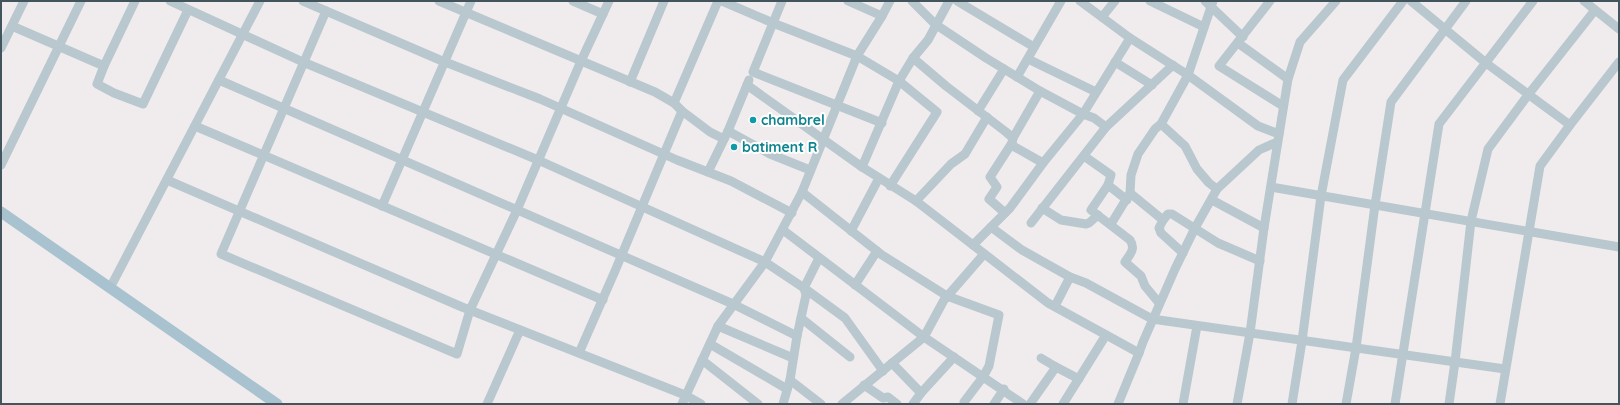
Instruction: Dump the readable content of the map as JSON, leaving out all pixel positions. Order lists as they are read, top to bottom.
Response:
{
  "places": ["chambrel", "batiment R"]
}
